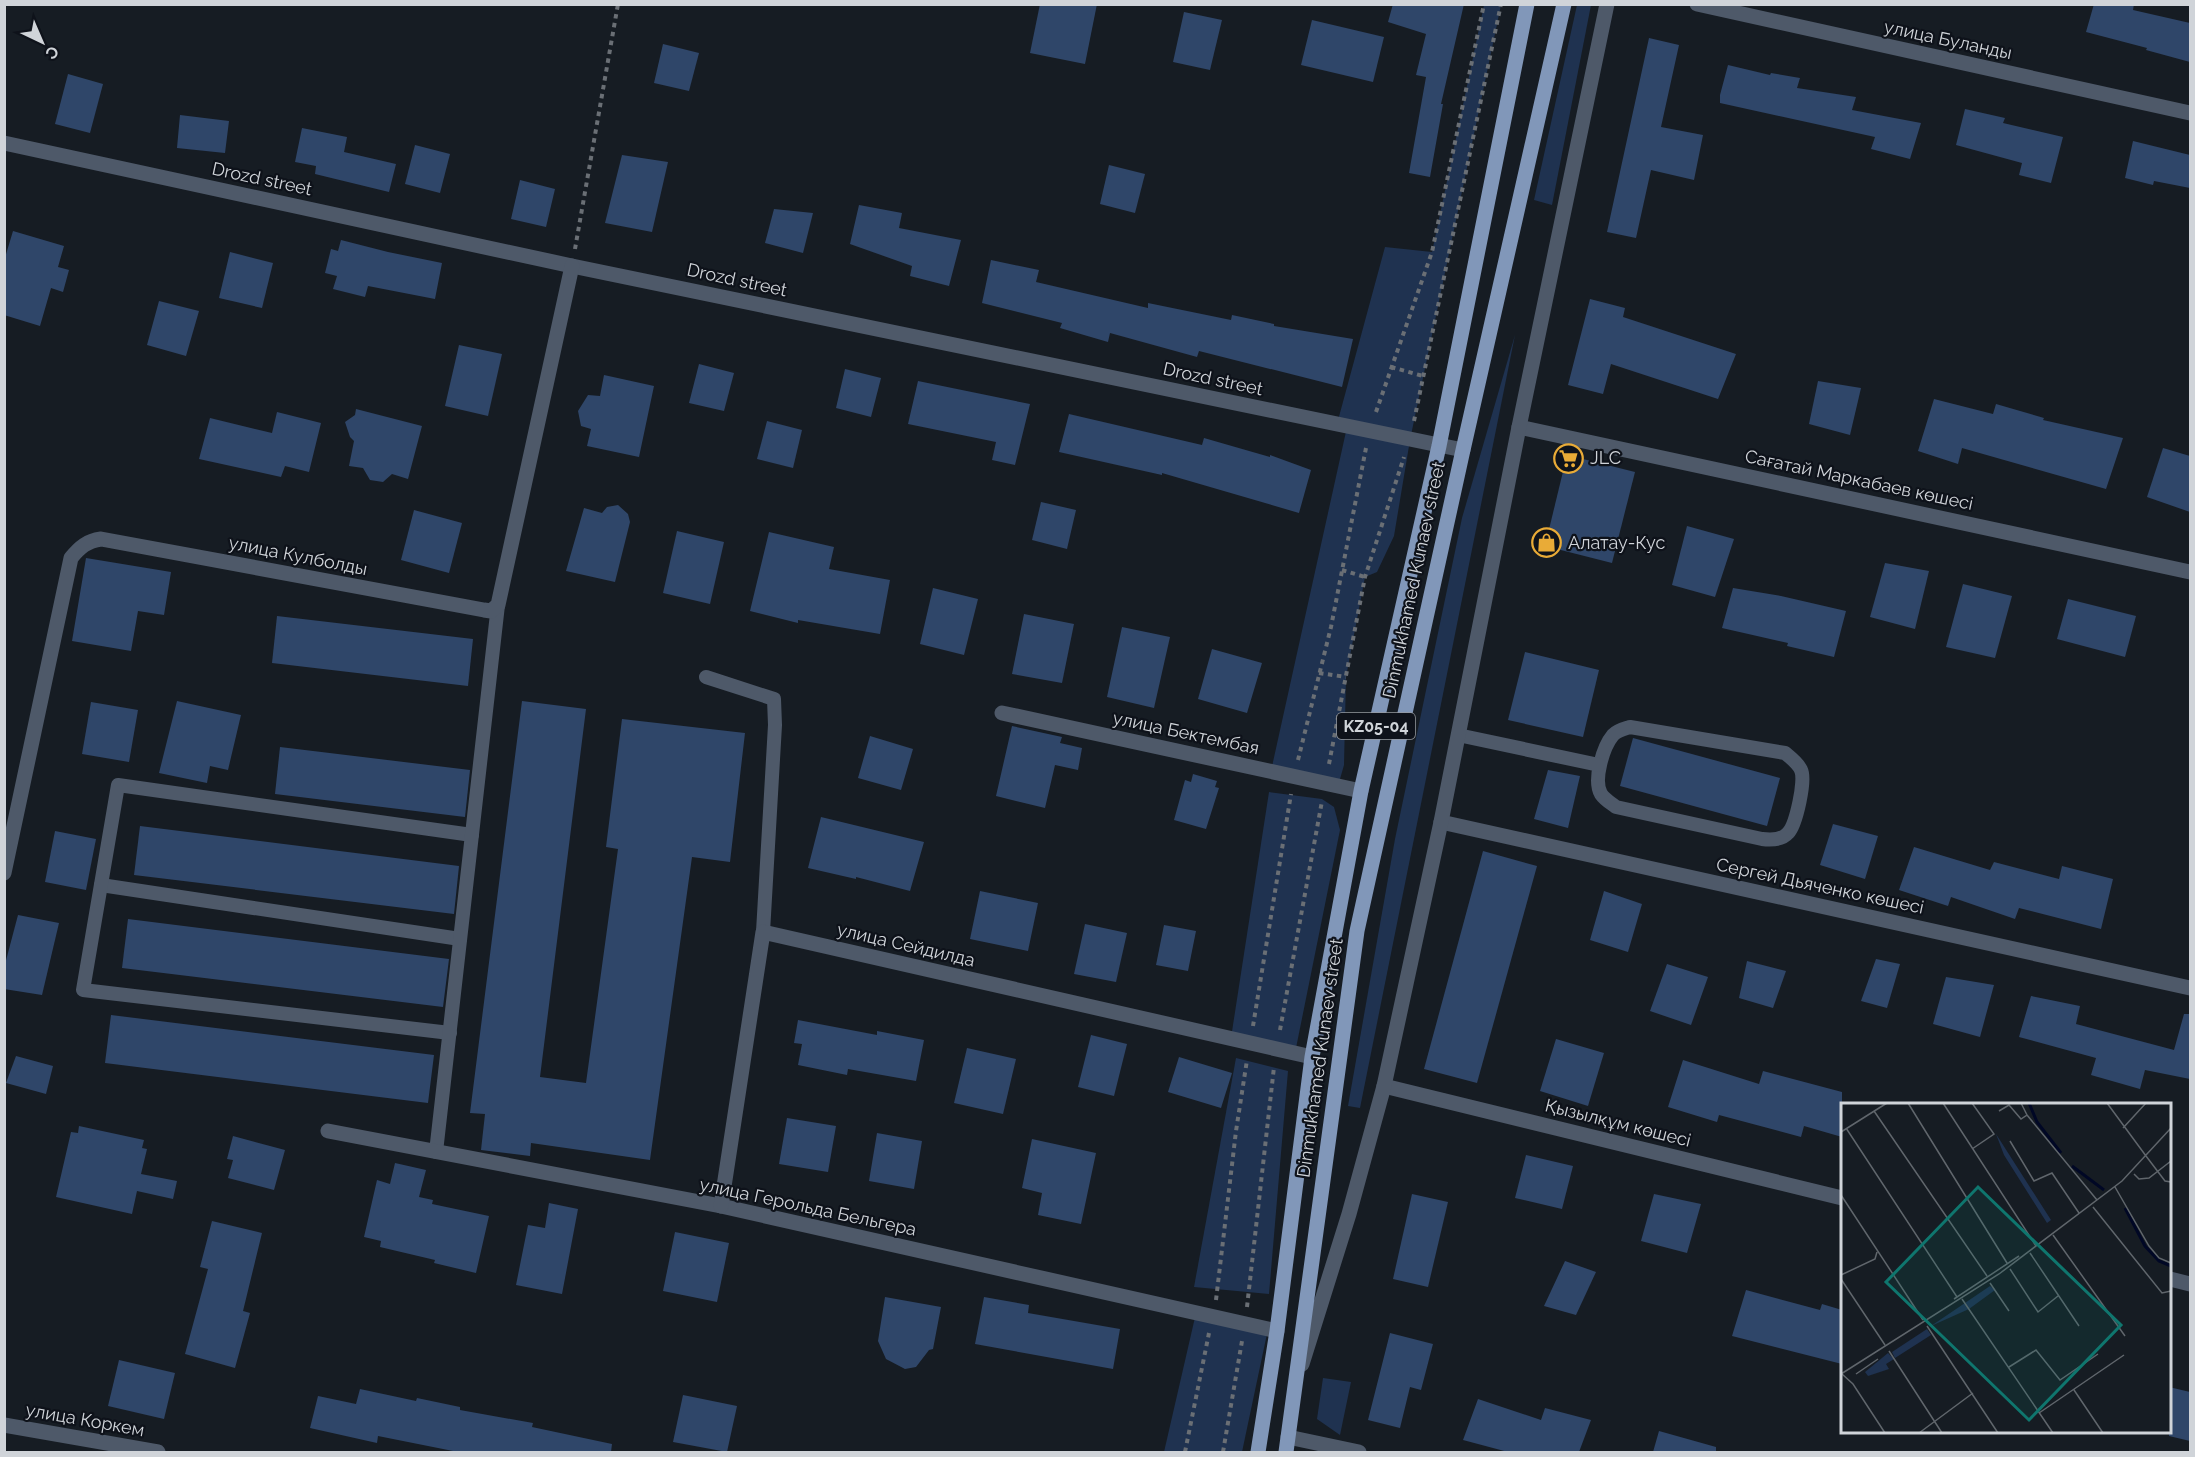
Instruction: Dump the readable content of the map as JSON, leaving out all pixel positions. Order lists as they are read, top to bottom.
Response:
{
  "streets": {
    "main road": ["Dinmukhamed Kunaev street", "KZ05-04"],
    "street": [
      "улица Буланды",
      "Drozd street",
      "Сағатай Маркабаев көшесі",
      "улица Кулболды",
      "улица Бектембая",
      "Сергей Дьяченко көшесі",
      "улица Сейдилда",
      "Қызылқұм көшесі",
      "улица Герольда Бельгера",
      "улица Коркем"
    ]
  },
  "crossings": [
    ["Drozd street", "Dinmukhamed Kunaev street"],
    ["Dinmukhamed Kunaev street", "улица Бектембая"],
    ["Dinmukhamed Kunaev street", "улица Сейдилда"],
    ["Dinmukhamed Kunaev street", "улица Герольда Бельгера"]
  ],
  "places": {
    "supermarket": ["JLC"],
    "shop": ["Алатау-Кус"]
  },
  "north": "bottom right"
}
